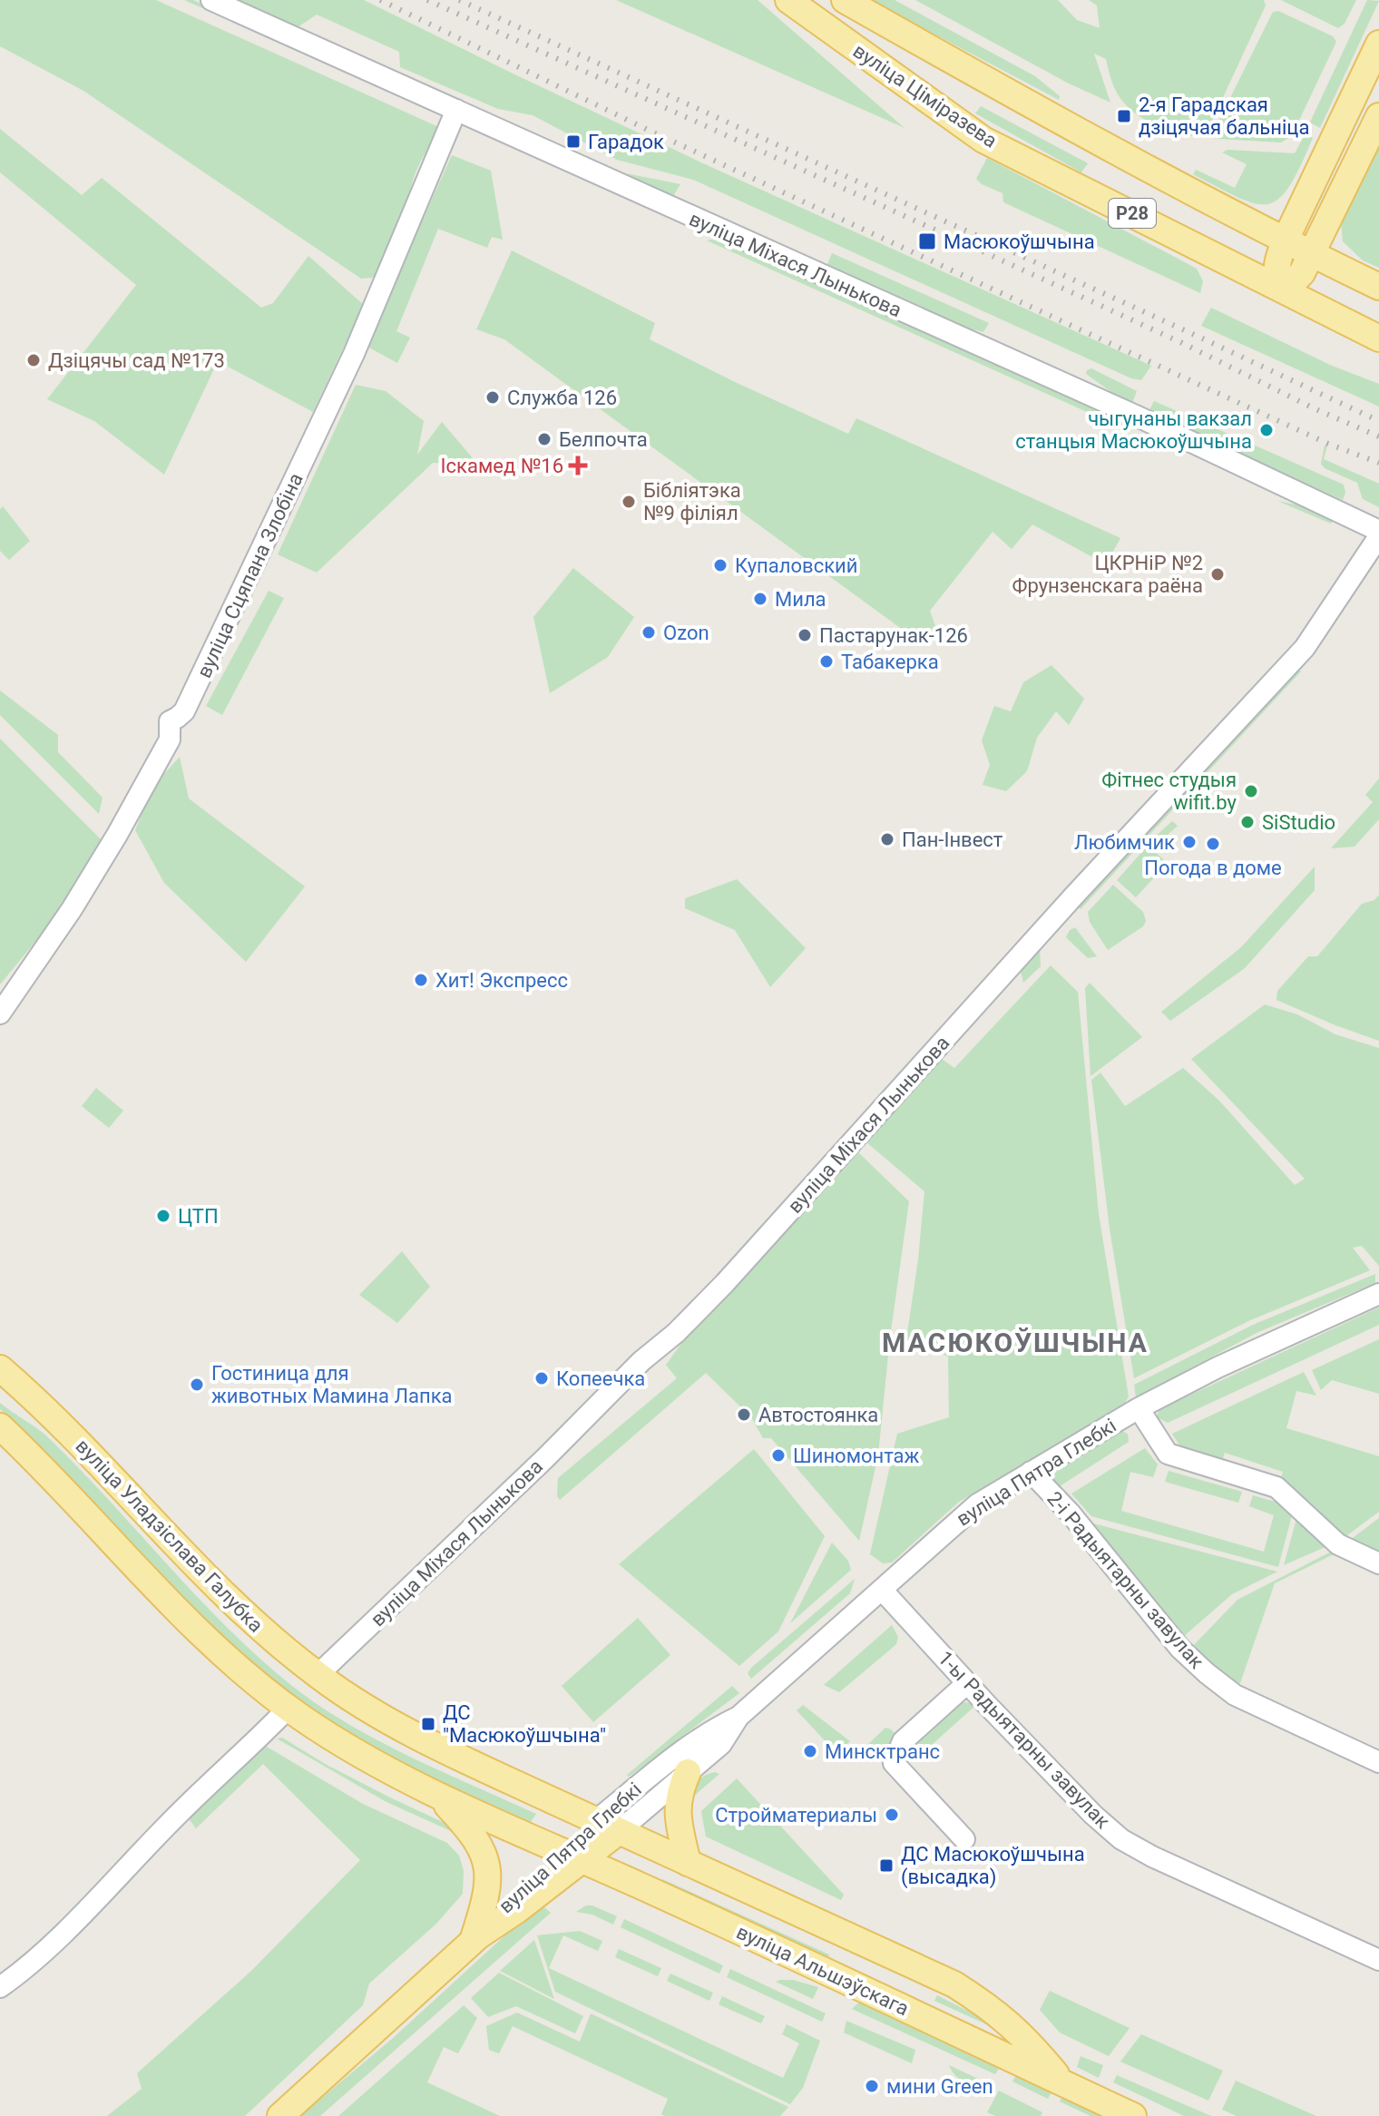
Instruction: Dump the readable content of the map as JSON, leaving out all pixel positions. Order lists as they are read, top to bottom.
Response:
{
  "streets": {
    "main road": [
      "вуліца Ціміразева",
      "Р28",
      "вуліца Пятра Глебкі",
      "вуліца Уладзіслава Галубка",
      "вуліца Альшэўскага"
    ],
    "street": [
      "вуліца Міхася Лынькова",
      "вуліца Сцяпана Злобіна",
      "2-і Радыятарны завулак",
      "1-ы Радыятарны завулак"
    ]
  },
  "crossings": [
    ["вуліца Міхася Лынькова", "вуліца Сцяпана Злобіна"],
    ["вуліца Міхася Лынькова", "вуліца Уладзіслава Галубка"],
    ["вуліца Пятра Глебкі", "вуліца Уладзіслава Галубка"],
    ["вуліца Пятра Глебкі", "2-і Радыятарны завулак"],
    ["вуліца Пятра Глебкі", "1-ы Радыятарны завулак"],
    ["вуліца Пятра Глебкі", "вуліца Альшэўскага"],
    ["вуліца Уладзіслава Галубка", "вуліца Альшэўскага"]
  ],
  "districts": ["МАСЮКОЎШЧЫНА"],
  "places": {
    "transit": [
      "2-я Гарадская дзіцячая бальніца",
      "Гарадок",
      "Масюкоўшчына",
      "ДС \"Масюкоўшчына\"",
      "ДС Масюкоўшчына (высадка)"
    ],
    "other": [
      "Дзіцячы сад №173",
      "Служба 126",
      "чыгунаны вакзал станцыя Масюкоўшчына",
      "Белпочта",
      "Бібліятэка №9 філіял",
      "Купаловский",
      "ЦКРНіР №2 Фрунзенскага раёна",
      "Мила",
      "Ozon",
      "Пастарунак-126",
      "Табакерка",
      "Фітнес студыя wifit.by",
      "SiStudio",
      "Пан-Інвест",
      "Любимчик",
      "Погода в доме",
      "Хит! Экспресс",
      "ЦТП",
      "Копеечка",
      "Гостиница для животных Мамина Лапка",
      "Автостоянка",
      "Шиномонтаж",
      "Минсктранс",
      "Стройматериалы",
      "мини Green"
    ],
    "health": ["Іскамед №16"]
  }
}
